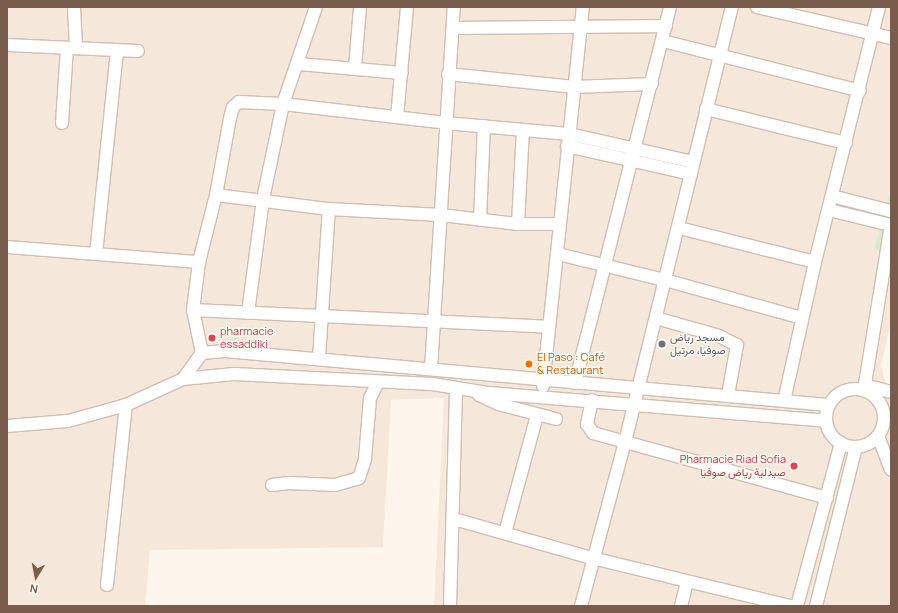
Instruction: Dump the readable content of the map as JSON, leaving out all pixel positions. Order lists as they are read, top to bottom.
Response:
{
  "places": [
    "pharmacie essaddiki",
    "مسجد رياض صوفيا، مرتیل",
    "El Paso : Café & Restaurant",
    "Pharmacie Riad Sofia صيدلية رياض صوفيا"
  ],
  "north": "bottom"
}
